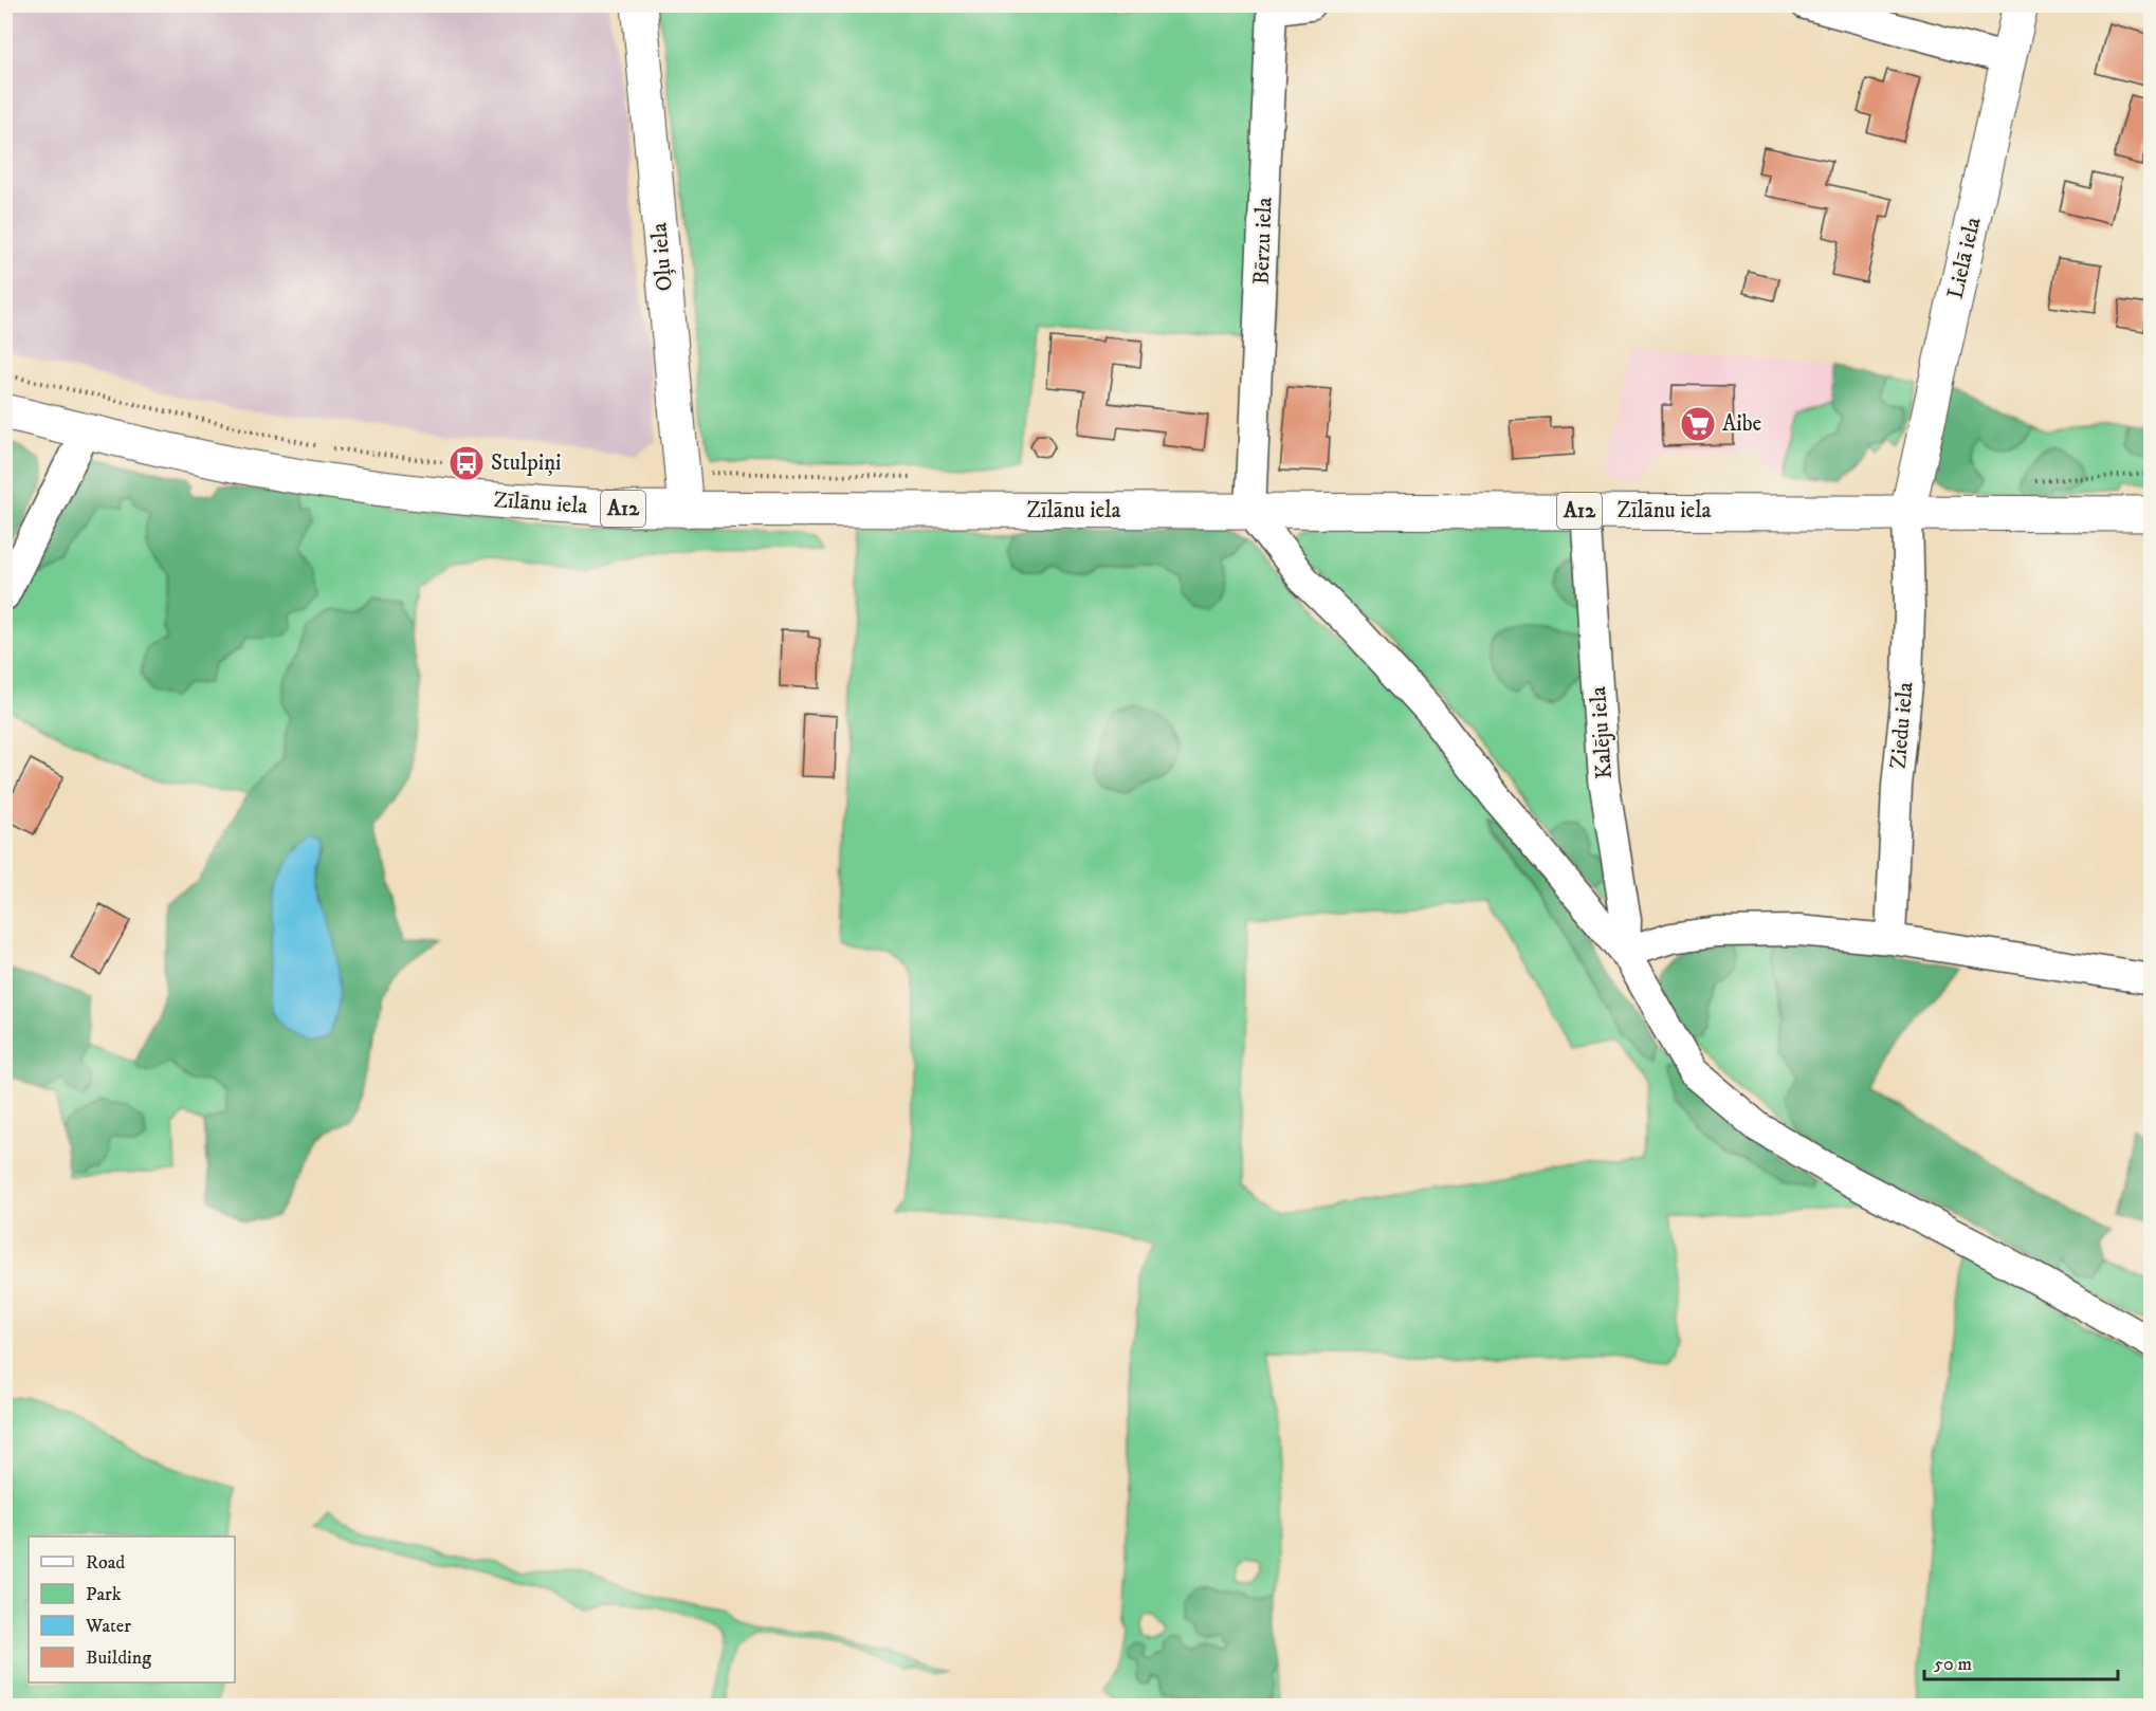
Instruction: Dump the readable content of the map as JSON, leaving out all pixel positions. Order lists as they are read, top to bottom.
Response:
{
  "streets": {
    "main road": [
      "Oļu iela",
      "Lielā iela",
      "Zīlānu iela",
      "A12"
    ],
    "street": ["Bērzu iela", "Ziedu iela", "Kalēju iela"]
  },
  "crossings": [
    ["Bērzu iela", "Zīlānu iela"],
    ["Oļu iela", "Zīlānu iela"],
    ["Lielā iela", "Zīlānu iela"],
    ["Lielā iela", "Ziedu iela"],
    ["Zīlānu iela", "Ziedu iela"],
    ["Zīlānu iela", "Kalēju iela"]
  ],
  "places": {
    "supermarket": ["Aibe"],
    "bus stop": ["Stulpiņi"]
  },
  "legend": [
    "Road",
    "Park",
    "Water",
    "Building"
  ],
  "scale_bar": "50 m"
}
